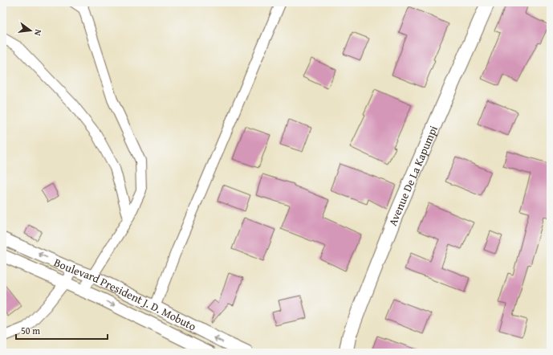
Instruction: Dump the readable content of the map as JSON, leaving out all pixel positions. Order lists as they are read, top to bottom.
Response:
{
  "streets": {
    "main road": ["Avenue De La Kapumpi"],
    "street": ["Boulevard President J. D. Mobuto"]
  },
  "scale_bar": "50 m",
  "north": "right"
}
